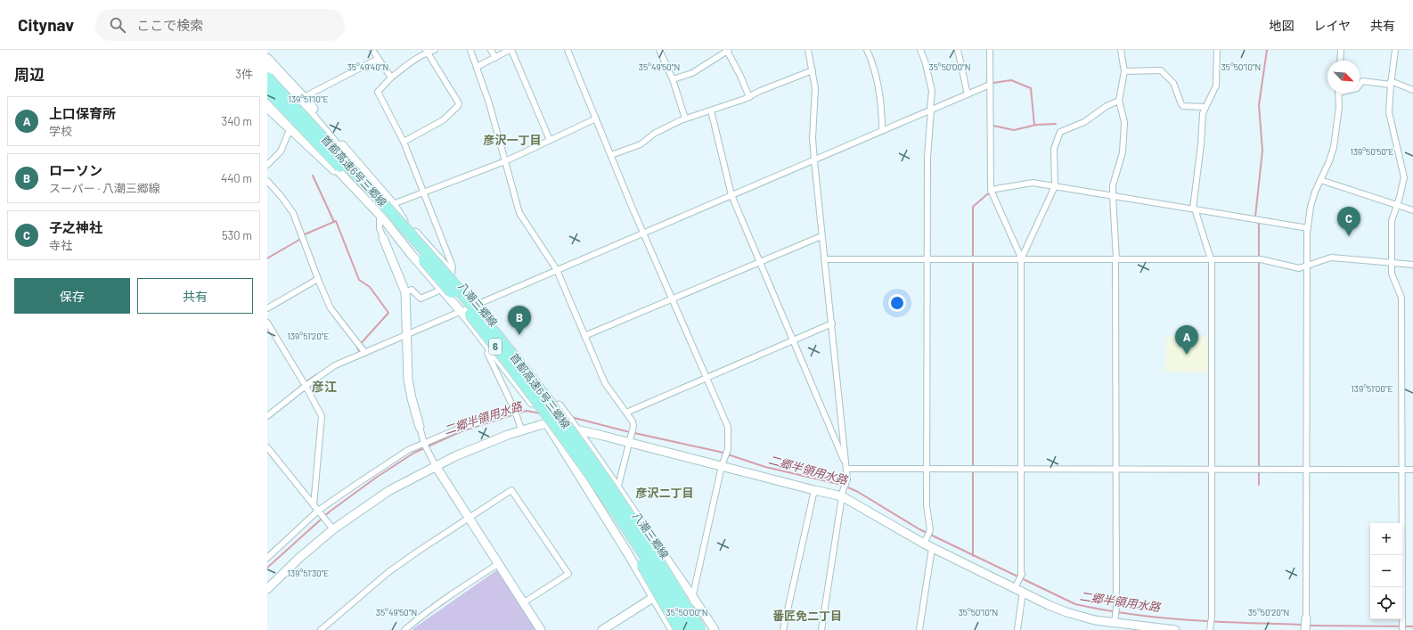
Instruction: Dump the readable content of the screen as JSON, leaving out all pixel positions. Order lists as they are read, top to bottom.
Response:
{
  "streets": {
    "highway": ["首都高速6号三郷線", "6"],
    "main road": ["八潮三郷線"]
  },
  "districts": [
    "彦沢一丁目",
    "彦江",
    "彦沢二丁目",
    "番匠免二丁目"
  ],
  "water": ["二郷半領用水路"],
  "north": "bottom right",
  "page": {
    "header": "Citynav",
    "search": "ここで検索",
    "nav": ["地図", "レイヤ", "共有"],
    "heading": ["周辺", "3件"],
    "list": [
      {
        "mark": "A",
        "name": "上口保育所",
        "note": "学校",
        "value": "340 m"
      },
      {
        "mark": "B",
        "name": "ローソン",
        "note": "スーパー · 八潮三郷線",
        "value": "440 m"
      },
      {
        "mark": "C",
        "name": "子之神社",
        "note": "寺社",
        "value": "530 m"
      }
    ],
    "pins": ["C", "B", "A"],
    "buttons": ["保存", "共有"],
    "map_buttons": ["+", "−"]
  },
  "coordinates": [
    "35°49'40\"N",
    "35°49'50\"N",
    "35°50'00\"N",
    "35°50'10\"N",
    "139°51'10\"E",
    "139°50'50\"E",
    "139°51'20\"E",
    "139°51'00\"E",
    "139°51'30\"E",
    "35°50'20\"N"
  ]
}
